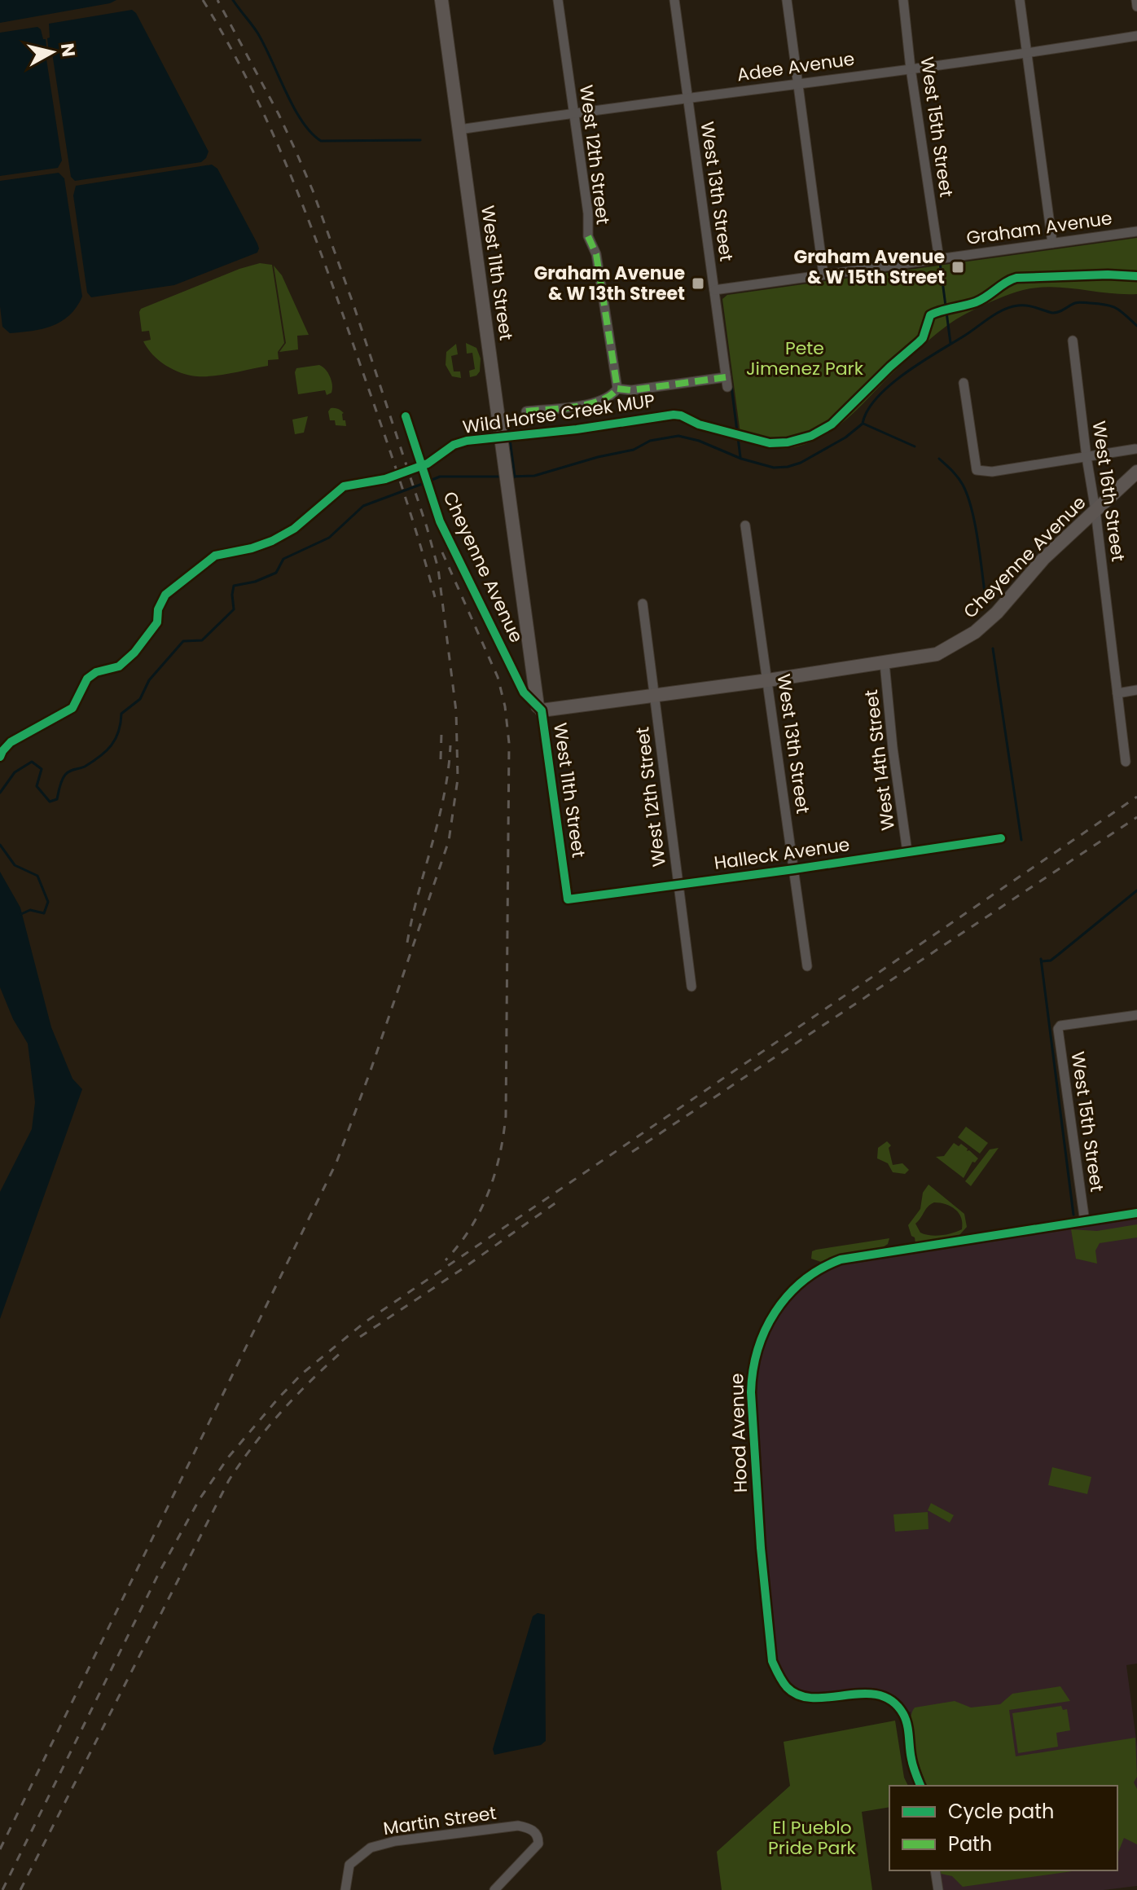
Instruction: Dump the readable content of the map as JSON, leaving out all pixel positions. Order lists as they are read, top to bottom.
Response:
{
  "streets": {
    "street": [
      "Adee Avenue",
      "West 15th Street",
      "West 12th Street",
      "West 13th Street",
      "Graham Avenue",
      "West 11th Street",
      "West 16th Street",
      "Cheyenne Avenue",
      "West 14th Street",
      "Halleck Avenue",
      "Hood Avenue",
      "Martin Street"
    ],
    "cycle path": ["Wild Horse Creek MUP"]
  },
  "crossings": [
    ["Adee Avenue", "West 15th Street"],
    ["Adee Avenue", "West 12th Street"],
    ["Adee Avenue", "West 13th Street"],
    ["Adee Avenue", "West 11th Street"],
    ["West 15th Street", "Graham Avenue"],
    ["West 15th Street", "Hood Avenue"],
    ["West 12th Street", "West 13th Street"],
    ["West 12th Street", "Cheyenne Avenue"],
    ["West 12th Street", "Halleck Avenue"],
    ["West 13th Street", "Graham Avenue"],
    ["West 13th Street", "Cheyenne Avenue"],
    ["West 13th Street", "Halleck Avenue"],
    ["West 11th Street", "Cheyenne Avenue"],
    ["West 11th Street", "Halleck Avenue"],
    ["West 16th Street", "Cheyenne Avenue"],
    ["Cheyenne Avenue", "West 14th Street"],
    ["West 14th Street", "Halleck Avenue"]
  ],
  "parks": ["Pete Jimenez Park", "El Pueblo Pride Park"],
  "places": {
    "transit": ["Graham Avenue & W 15th Street", "Graham Avenue & W 13th Street"]
  },
  "legend": ["Cycle path", "Path"],
  "north": "right"
}
